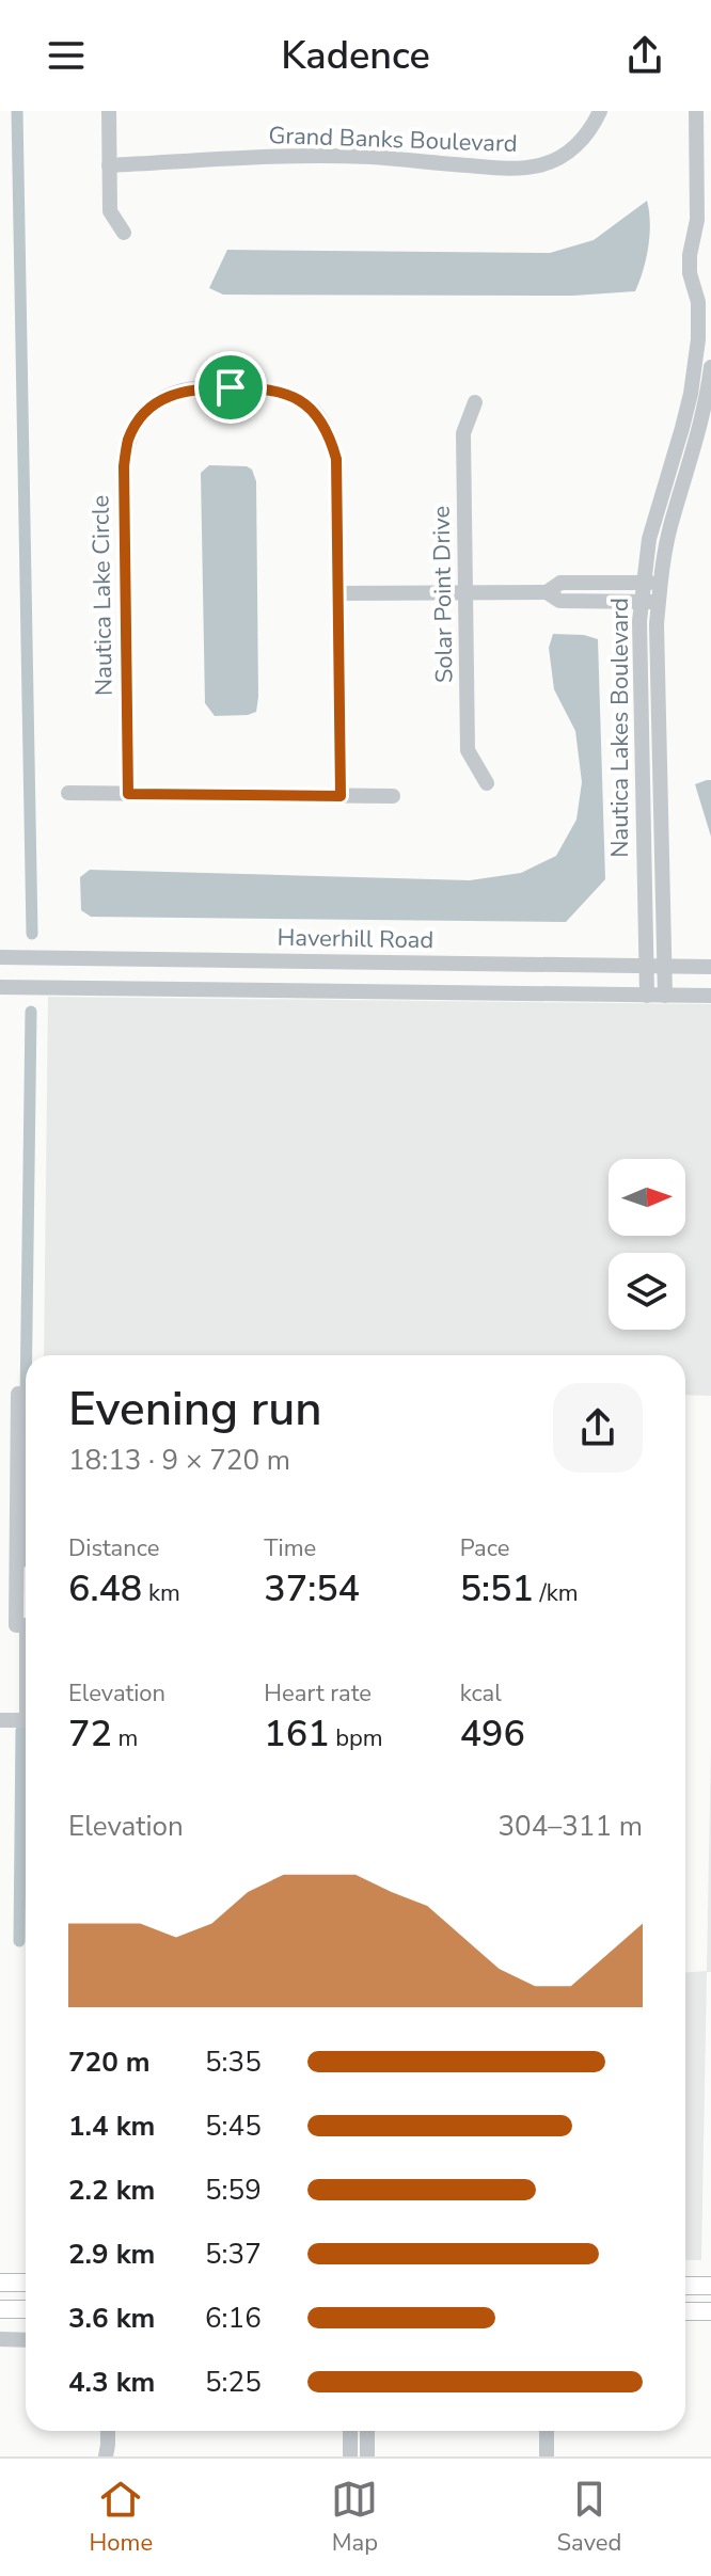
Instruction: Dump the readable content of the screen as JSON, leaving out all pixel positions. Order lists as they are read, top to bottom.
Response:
{
  "streets": {
    "street": [
      "Grand Banks Boulevard",
      "Solar Point Drive",
      "Nautica Lake Circle",
      "Nautica Lakes Boulevard",
      "Haverhill Road"
    ]
  },
  "crossings": [
    ["Nautica Lakes Boulevard", "Haverhill Road"]
  ],
  "north": "right",
  "page": {
    "header": "Kadence",
    "heading": ["Evening run", "18:13 · 9 × 720 m"],
    "stats": [
      ["Distance", "6.48 km"],
      ["Time", "37:54"],
      ["Pace", "5:51 /km"],
      ["Elevation", "72 m"],
      ["Heart rate", "161 bpm"],
      ["kcal", "496"]
    ],
    "chart": ["Elevation", "304–311 m"],
    "list": [
      {
        "name": "720 m",
        "note": "5:35"
      },
      {
        "name": "1.4 km",
        "note": "5:45"
      },
      {
        "name": "2.2 km",
        "note": "5:59"
      },
      {
        "name": "2.9 km",
        "note": "5:37"
      },
      {
        "name": "3.6 km",
        "note": "6:16"
      },
      {
        "name": "4.3 km",
        "note": "5:25"
      }
    ],
    "tabs": ["Home", "Map", "Saved"]
  }
}
